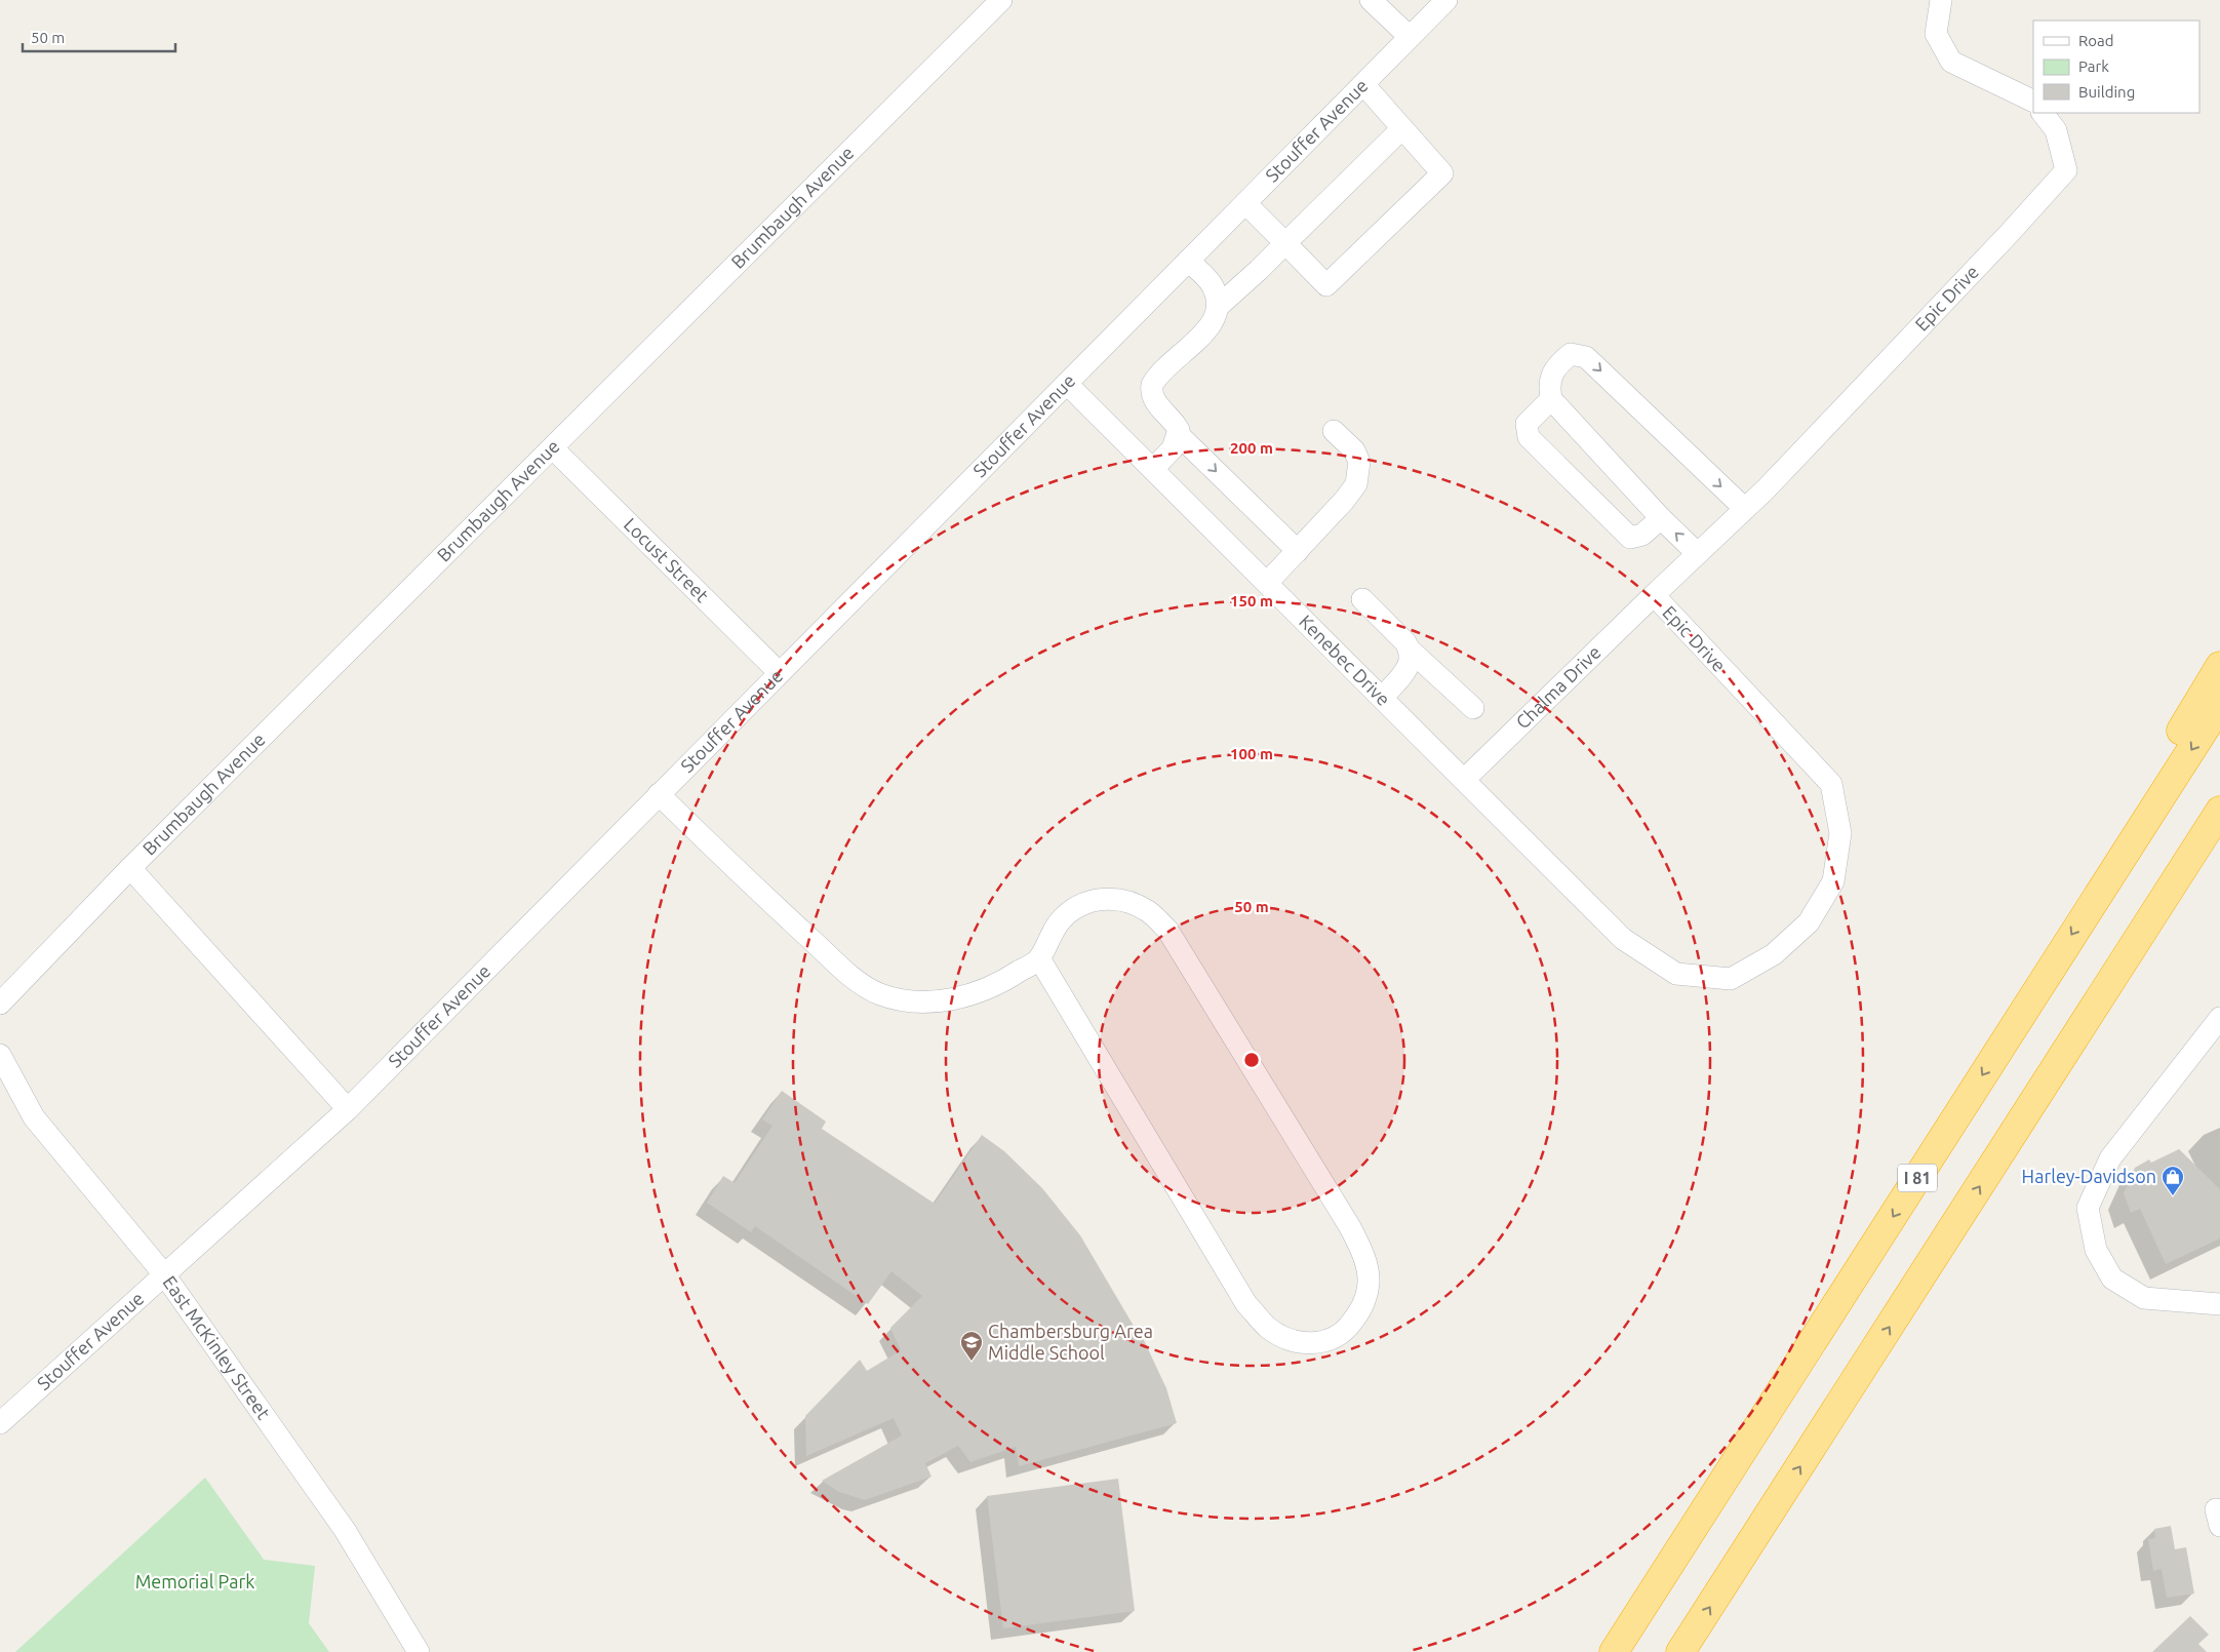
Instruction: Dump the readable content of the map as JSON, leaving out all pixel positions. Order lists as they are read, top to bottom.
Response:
{
  "streets": {
    "highway": ["I 81"],
    "street": [
      "Stouffer Avenue",
      "Brumbaugh Avenue",
      "Epic Drive",
      "Locust Street",
      "Kenebec Drive",
      "Chalma Drive",
      "East McKinley Street"
    ]
  },
  "crossings": [
    ["Stouffer Avenue", "Locust Street"],
    ["Stouffer Avenue", "Kenebec Drive"],
    ["Stouffer Avenue", "East McKinley Street"],
    ["Brumbaugh Avenue", "Locust Street"],
    ["Epic Drive", "Kenebec Drive"],
    ["Epic Drive", "Chalma Drive"],
    ["Kenebec Drive", "Chalma Drive"]
  ],
  "parks": ["Memorial Park"],
  "places": {
    "shop": ["Harley-Davidson"],
    "school or university": ["Chambersburg Area Middle School"]
  },
  "legend": ["Road", "Park", "Building"],
  "scale_bar": "50 m",
  "rings": [
    "200 m",
    "150 m",
    "100 m",
    "50 m"
  ]
}
